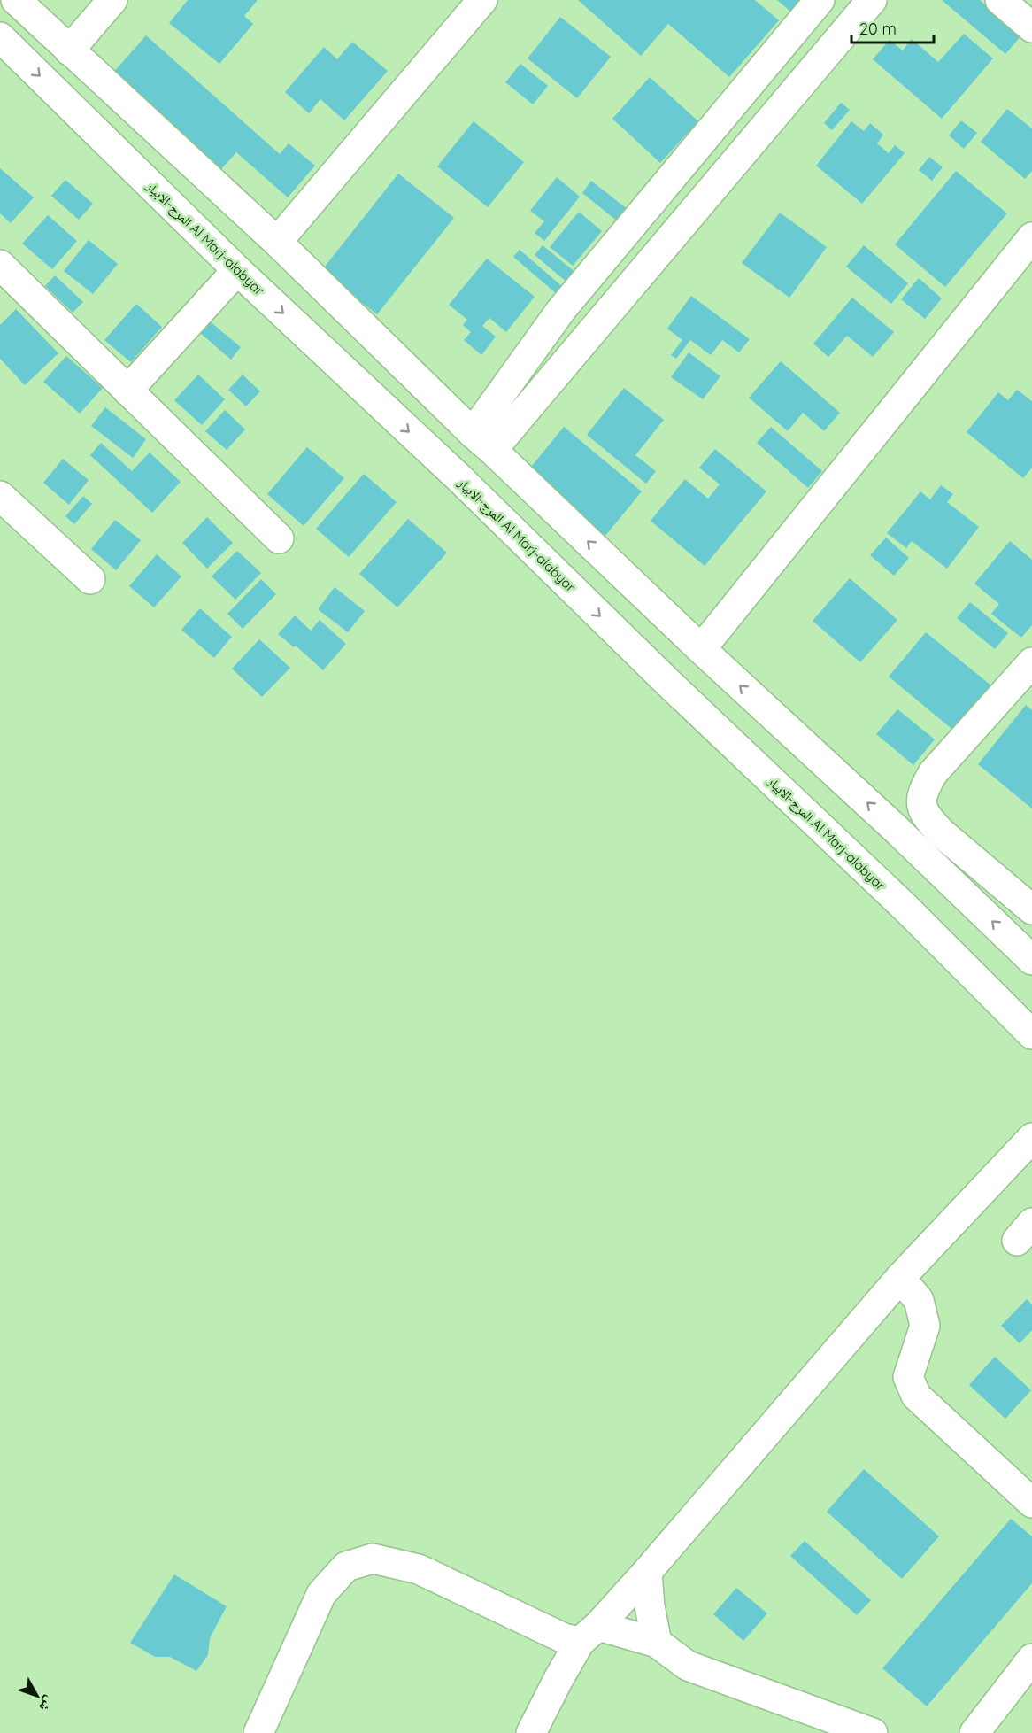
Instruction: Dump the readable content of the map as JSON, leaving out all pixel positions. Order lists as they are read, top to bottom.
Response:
{
  "streets": {
    "street": ["المرج-الابيار Al Marj-alabyar"]
  },
  "scale_bar": "20 m",
  "north": "bottom right"
}
